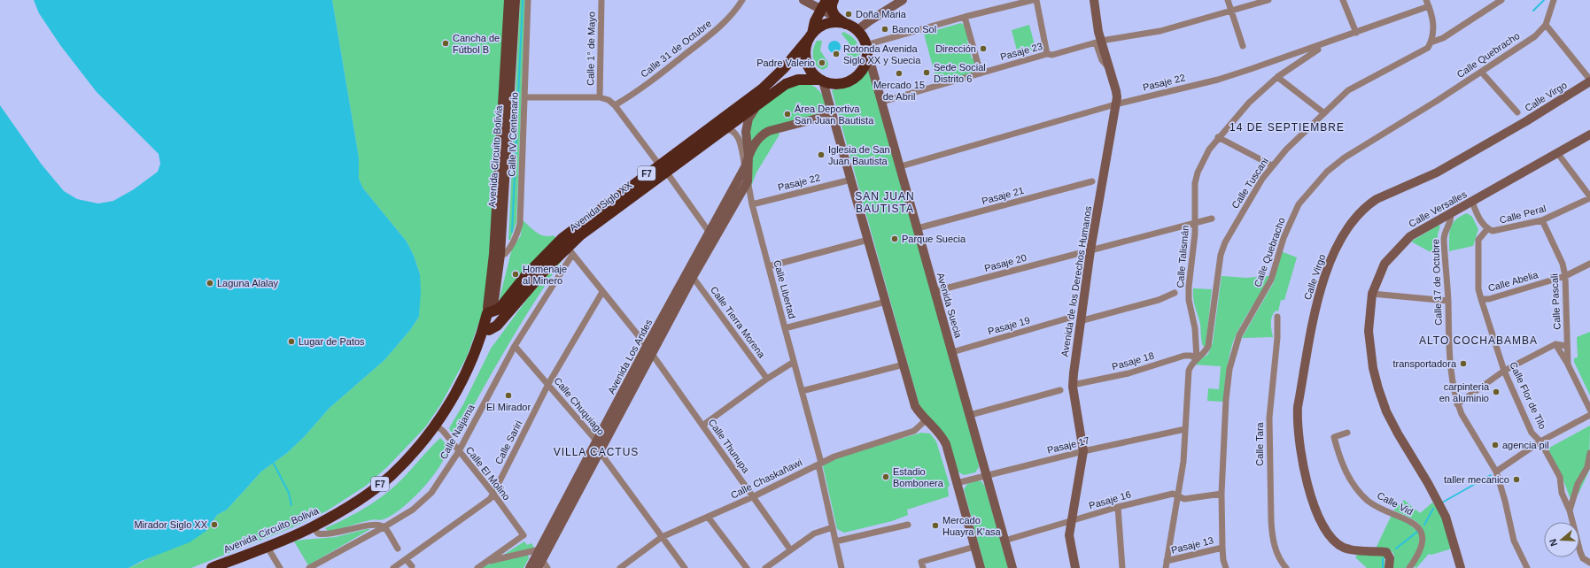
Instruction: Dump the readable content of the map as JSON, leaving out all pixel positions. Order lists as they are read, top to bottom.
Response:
{
  "streets": {
    "highway": ["Avenida Circuito Bolivia", "F7", "Avenida Siglo XX"],
    "street": [
      "Calle 1° de Mayo",
      "Calle 31 de Octubre",
      "Pasaje 23",
      "Calle Quebracho",
      "Pasaje 22",
      "Calle Virgo",
      "Calle IV Centenario",
      "Calle Tuscani",
      "Pasaje 21",
      "Calle Versalles",
      "Calle Peral",
      "Calle Talismán",
      "Pasaje 20",
      "Avenida de los Derechos Humanos",
      "Calle Abelia",
      "Calle 17 de Octubre",
      "Calle Libertad",
      "Calle Pascali",
      "Avenida Suecia",
      "Calle Tierra Morena",
      "Pasaje 19",
      "Avenida Los Andes",
      "Pasaje 18",
      "Calle Flor de Tilo",
      "Calle Chuquiago",
      "Calle Naijama",
      "Calle Sariri",
      "Calle Tara",
      "Pasaje 17",
      "Calle Thunupa",
      "Calle El Molino",
      "Calle Chaskañawi",
      "Pasaje 16",
      "Calle Vid",
      "Pasaje 13"
    ]
  },
  "crossings": [
    ["Pasaje 23", "Avenida de los Derechos Humanos"],
    ["Pasaje 23", "Avenida Suecia"],
    ["Calle Quebracho", "Pasaje 16"],
    ["Calle Quebracho", "Pasaje 13"],
    ["Pasaje 22", "Calle Talismán"],
    ["Pasaje 22", "Avenida de los Derechos Humanos"],
    ["Pasaje 22", "Calle Libertad"],
    ["Pasaje 22", "Avenida Suecia"],
    ["Calle IV Centenario", "Avenida Circuito Bolivia"],
    ["Avenida Circuito Bolivia", "Avenida Siglo XX"],
    ["Avenida Circuito Bolivia", "Calle El Molino"],
    ["F7", "Avenida Siglo XX"],
    ["F7", "Avenida Suecia"],
    ["Calle Tuscani", "Calle Talismán"],
    ["Calle Tuscani", "Pasaje 18"],
    ["Pasaje 21", "Avenida Suecia"],
    ["Avenida Siglo XX", "Calle Libertad"],
    ["Avenida Siglo XX", "Avenida Suecia"],
    ["Avenida Siglo XX", "Avenida Los Andes"],
    ["Avenida Siglo XX", "Calle Naijama"],
    ["Calle Versalles", "Calle Peral"],
    ["Calle Versalles", "Calle 17 de Octubre"],
    ["Calle Peral", "Calle Pascali"],
    ["Calle Peral", "Calle Flor de Tilo"],
    ["Calle Talismán", "Pasaje 18"],
    ["Pasaje 20", "Avenida Suecia"],
    ["Avenida de los Derechos Humanos", "Pasaje 18"],
    ["Avenida de los Derechos Humanos", "Pasaje 17"],
    ["Avenida de los Derechos Humanos", "Pasaje 16"],
    ["Calle Abelia", "Calle Pascali"],
    ["Calle Abelia", "Calle Flor de Tilo"],
    ["Calle Libertad", "Avenida Los Andes"],
    ["Calle Libertad", "Calle Chaskañawi"],
    ["Avenida Suecia", "Pasaje 19"],
    ["Avenida Suecia", "Pasaje 17"],
    ["Avenida Suecia", "Pasaje 16"],
    ["Calle Tierra Morena", "Avenida Los Andes"],
    ["Avenida Los Andes", "Calle Chuquiago"],
    ["Avenida Los Andes", "Calle Thunupa"],
    ["Calle Chuquiago", "Calle Naijama"],
    ["Calle Chuquiago", "Calle Sariri"],
    ["Calle Chuquiago", "Calle Chaskañawi"],
    ["Calle Naijama", "Calle El Molino"],
    ["Calle Sariri", "Calle El Molino"],
    ["Calle Thunupa", "Calle Chaskañawi"]
  ],
  "districts": [
    "14 DE SEPTIEMBRE",
    "SAN JUAN BAUTISTA",
    "ALTO COCHABAMBA",
    "VILLA CACTUS"
  ],
  "places": [
    "Doña Maria",
    "Banco Sol",
    "Cancha de Fútbol B",
    "Dirección",
    "Rotonda Avenida Siglo XX y Suecia",
    "Padre Valerio",
    "Sede Social Distrito 6",
    "Mercado 15 de Abril",
    "Área Deportiva San Juan Bautista",
    "Iglesia de San Juan Bautista",
    "Parque Suecia",
    "Homenaje al Minero",
    "Laguna Alalay",
    "Lugar de Patos",
    "transportadora",
    "carpinteria en aluminio",
    "El Mirador",
    "agencia pil",
    "Estadio Bombonera",
    "taller mecanico",
    "Mirador Siglo XX",
    "Mercado Huayra K'asa"
  ],
  "north": "left"
}
